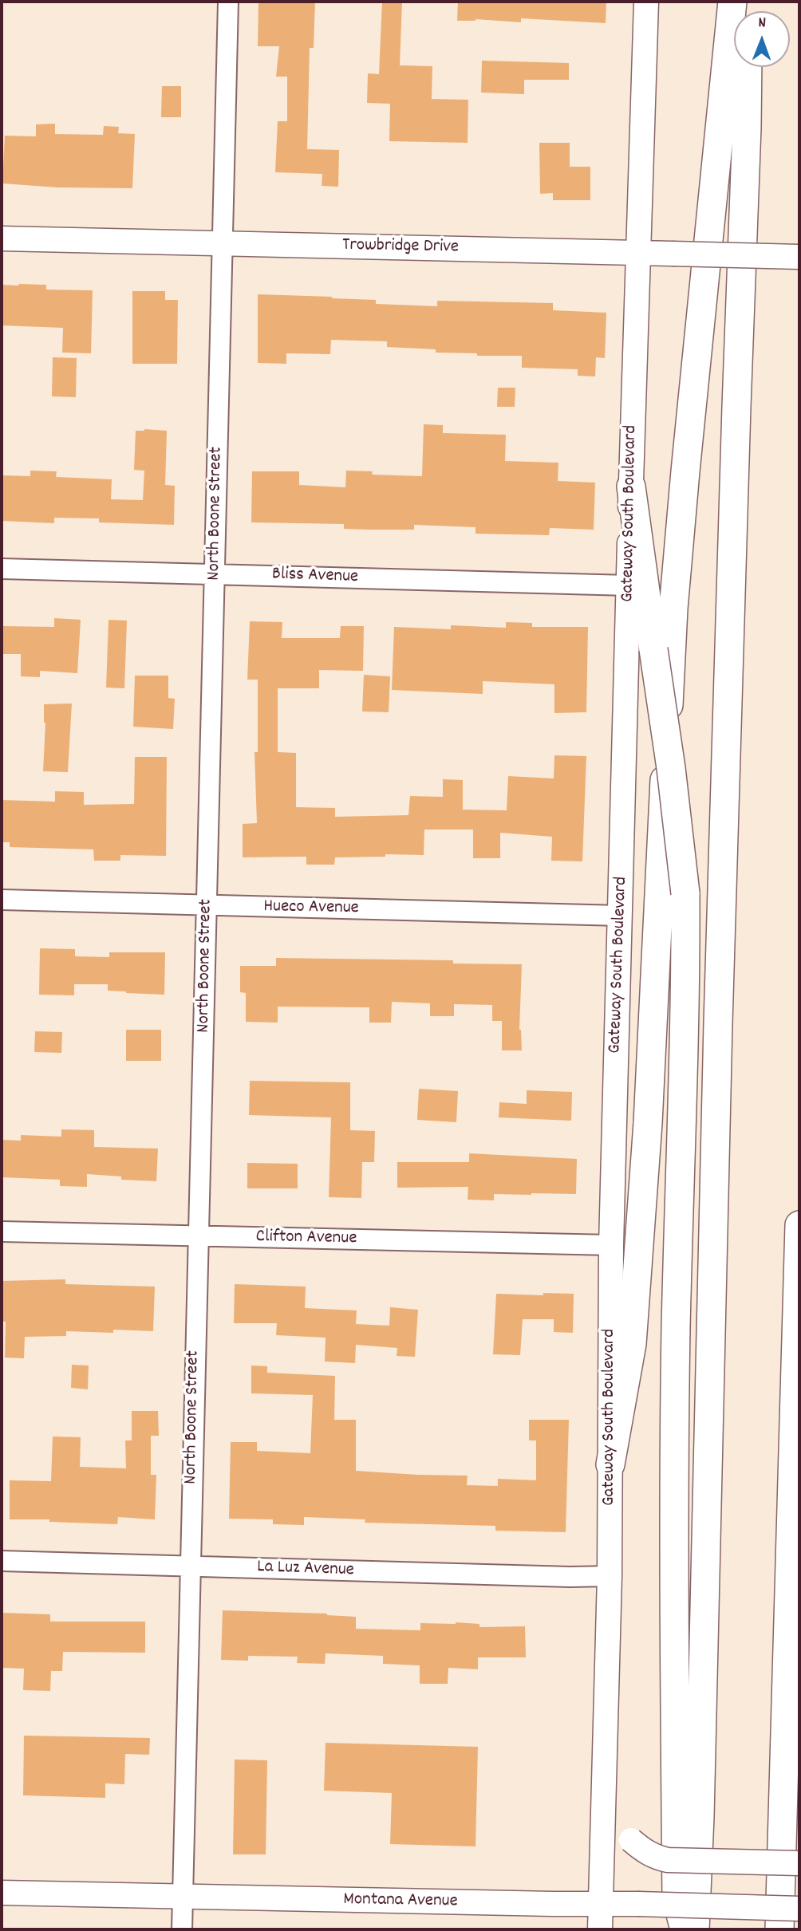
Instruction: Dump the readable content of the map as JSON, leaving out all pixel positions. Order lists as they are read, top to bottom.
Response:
{
  "streets": {
    "main road": ["Trowbridge Drive", "Gateway South Boulevard", "Montana Avenue"],
    "street": [
      "North Boone Street",
      "Bliss Avenue",
      "Hueco Avenue",
      "Clifton Avenue",
      "La Luz Avenue"
    ]
  },
  "crossings": [
    ["Trowbridge Drive", "North Boone Street"],
    ["Trowbridge Drive", "Gateway South Boulevard"],
    ["North Boone Street", "Bliss Avenue"],
    ["North Boone Street", "Hueco Avenue"],
    ["North Boone Street", "Clifton Avenue"],
    ["North Boone Street", "La Luz Avenue"],
    ["North Boone Street", "Montana Avenue"],
    ["Gateway South Boulevard", "Bliss Avenue"],
    ["Gateway South Boulevard", "Hueco Avenue"],
    ["Gateway South Boulevard", "Clifton Avenue"],
    ["Gateway South Boulevard", "La Luz Avenue"],
    ["Gateway South Boulevard", "Montana Avenue"]
  ],
  "north": "top"
}
